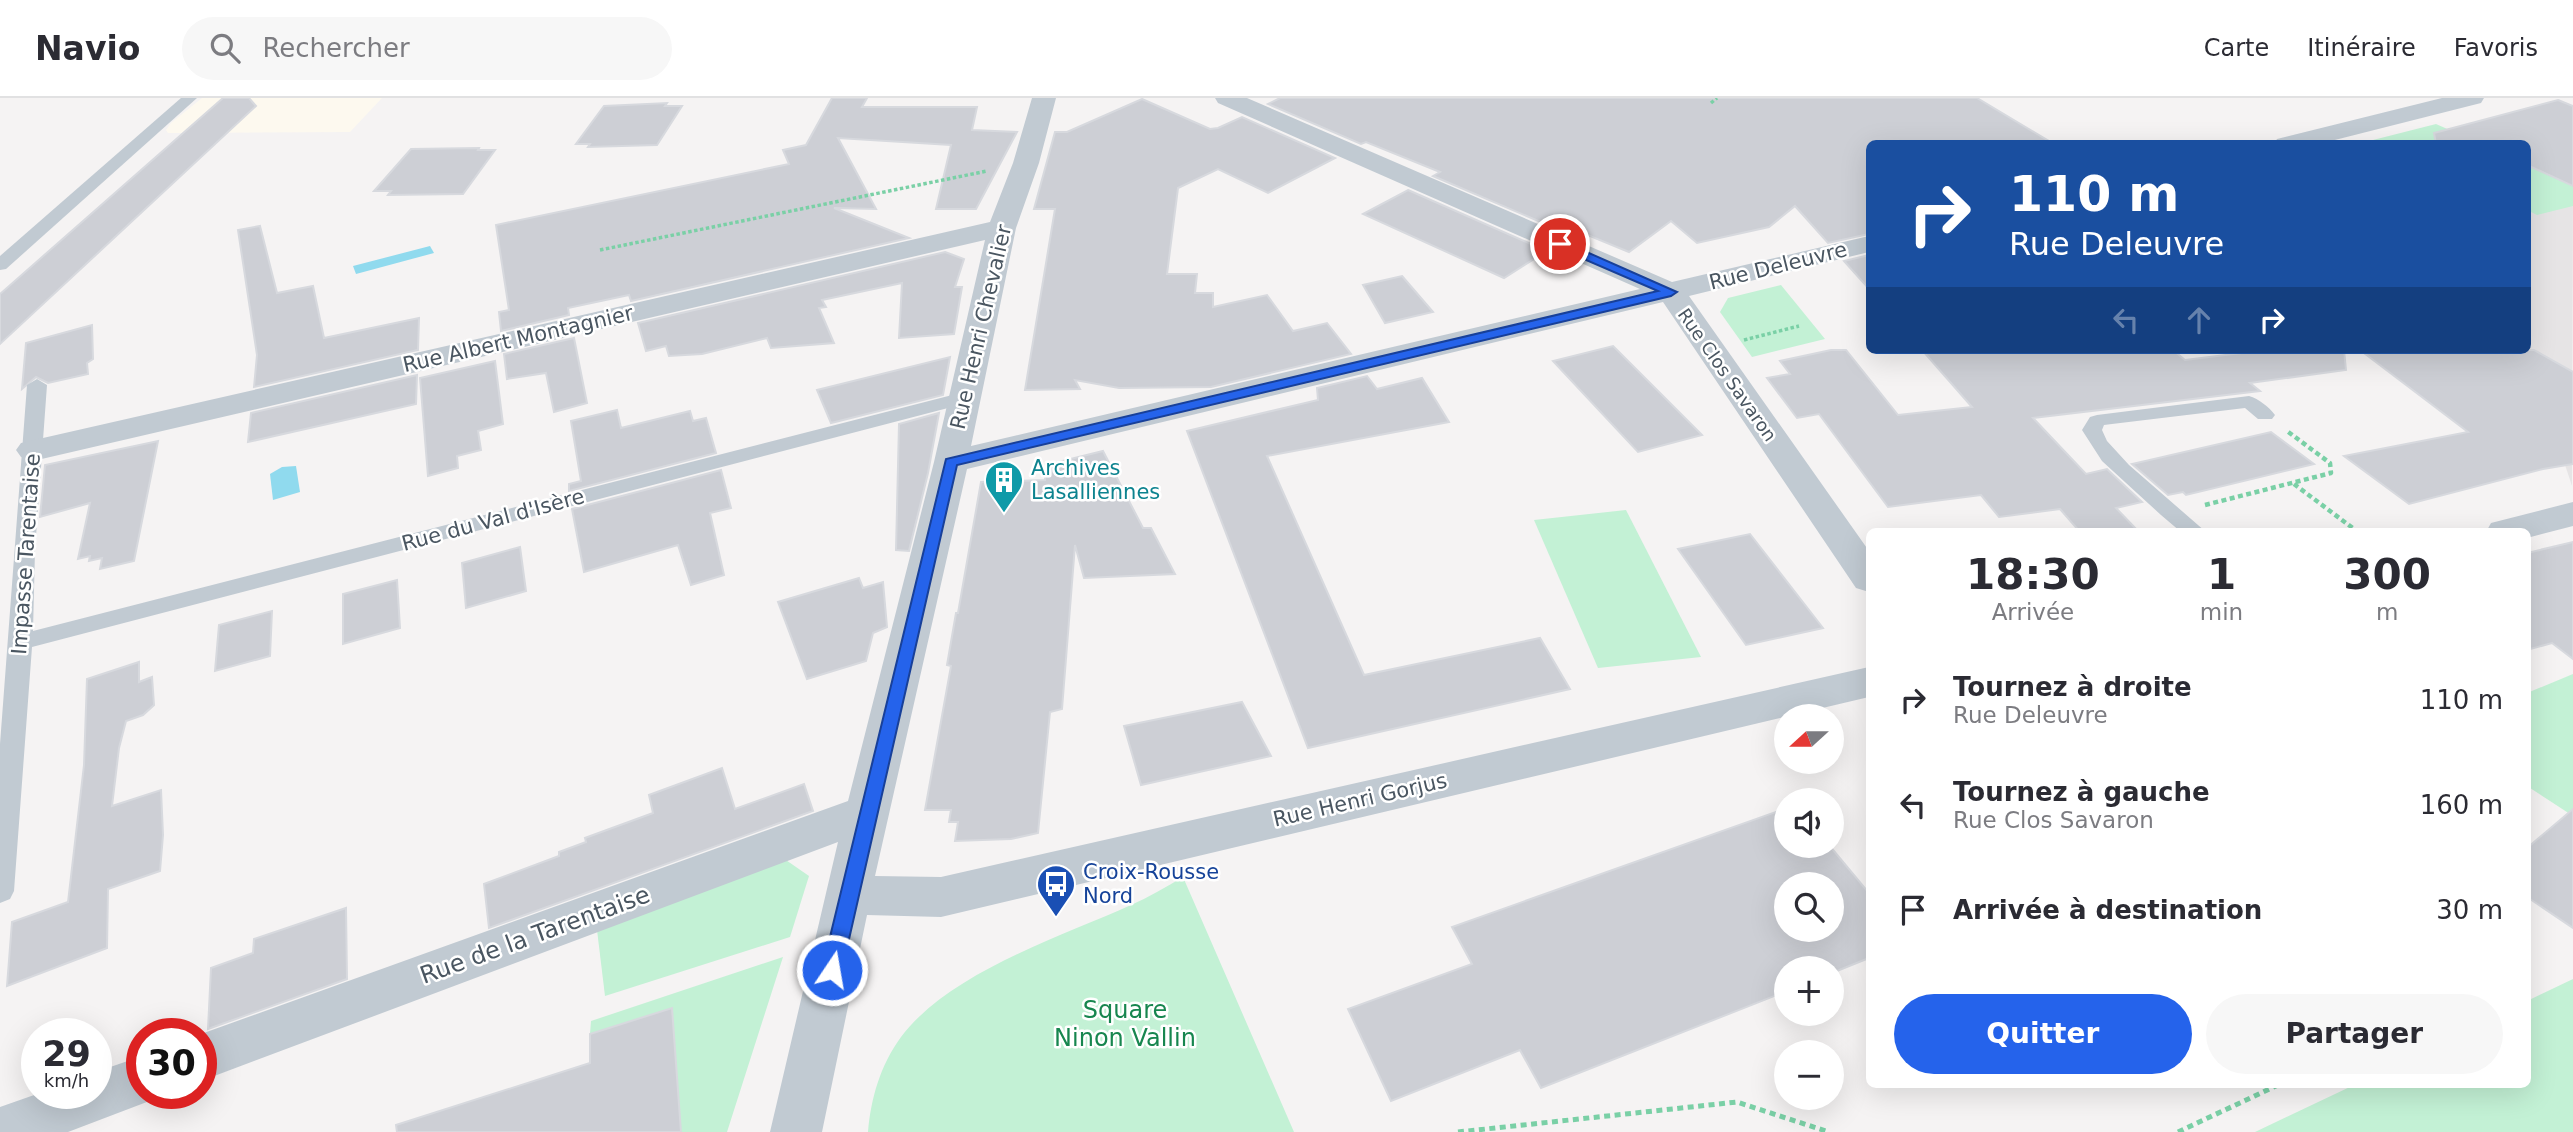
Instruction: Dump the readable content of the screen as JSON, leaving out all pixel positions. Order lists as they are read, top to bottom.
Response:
{
  "streets": {
    "street": [
      "Rue Deleuvre",
      "Rue Henri Chevalier",
      "Rue Albert Montagnier",
      "Rue Clos Savaron",
      "Rue Henri Gorjus",
      "Rue de la Tarentaise"
    ],
    "lane": ["Rue du Val d'Isère", "Impasse Tarentaise"]
  },
  "crossings": [
    ["Rue Deleuvre", "Rue Henri Chevalier"],
    ["Rue Deleuvre", "Rue Clos Savaron"],
    ["Rue Henri Chevalier", "Rue Albert Montagnier"],
    ["Rue Henri Chevalier", "Rue du Val d'Isère"],
    ["Rue Henri Chevalier", "Rue Henri Gorjus"],
    ["Rue Henri Chevalier", "Rue de la Tarentaise"],
    ["Rue Albert Montagnier", "Impasse Tarentaise"],
    ["Rue du Val d'Isère", "Impasse Tarentaise"]
  ],
  "parks": ["Square Ninon Vallin"],
  "places": {
    "building": ["Archives Lasalliennes"],
    "bus stop": ["Croix-Rousse Nord"]
  },
  "north": "left",
  "page": {
    "header": "Navio",
    "search": "Rechercher",
    "nav": ["Carte", "Itinéraire", "Favoris"],
    "turn": ["110 m", "Rue Deleuvre"],
    "eta": [
      "18:30",
      "Arrivée",
      "1",
      "min",
      "300",
      "m"
    ],
    "list": [
      {
        "name": "Tournez à droite",
        "note": "Rue Deleuvre",
        "value": "110 m"
      },
      {
        "name": "Tournez à gauche",
        "note": "Rue Clos Savaron",
        "value": "160 m"
      },
      {
        "name": "Arrivée à destination",
        "value": "30 m"
      }
    ],
    "map_buttons": ["+", "−"],
    "buttons": ["Quitter", "Partager"],
    "speed": "29 km/h",
    "limit": "30"
  }
}
